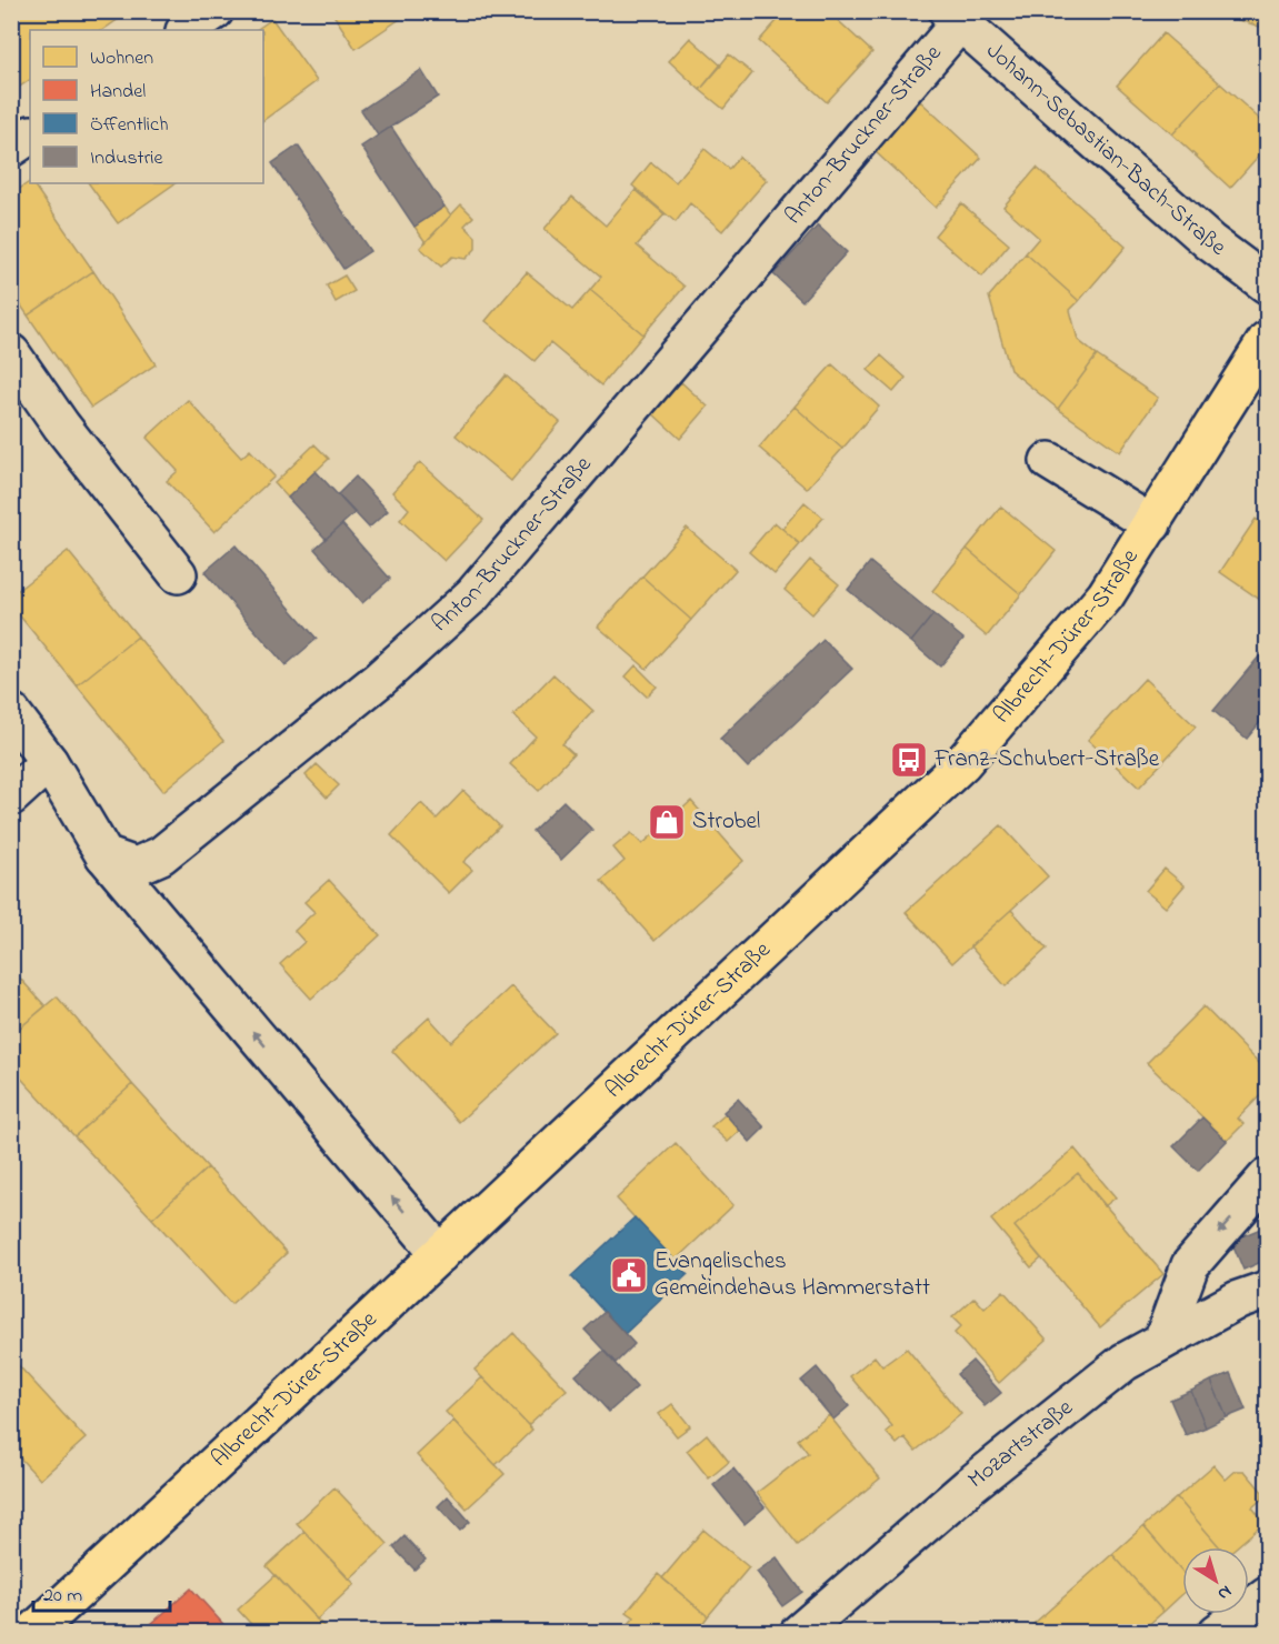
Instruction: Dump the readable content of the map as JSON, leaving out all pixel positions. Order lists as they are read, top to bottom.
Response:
{
  "streets": {
    "main road": ["Albrecht-Dürer-Straße"],
    "street": ["Anton-Bruckner-Straße", "Johann-Sebastian-Bach-Straße", "Mozartstraße"]
  },
  "crossings": [
    ["Anton-Bruckner-Straße", "Johann-Sebastian-Bach-Straße"]
  ],
  "places": {
    "bus stop": ["Franz-Schubert-Straße"],
    "shop": ["Strobel"],
    "public building": ["Evangelisches Gemeindehaus Hammerstatt"]
  },
  "legend": [
    "Wohnen",
    "Handel",
    "Öffentlich",
    "Industrie"
  ],
  "scale_bar": "20 m",
  "north": "bottom right"
}
